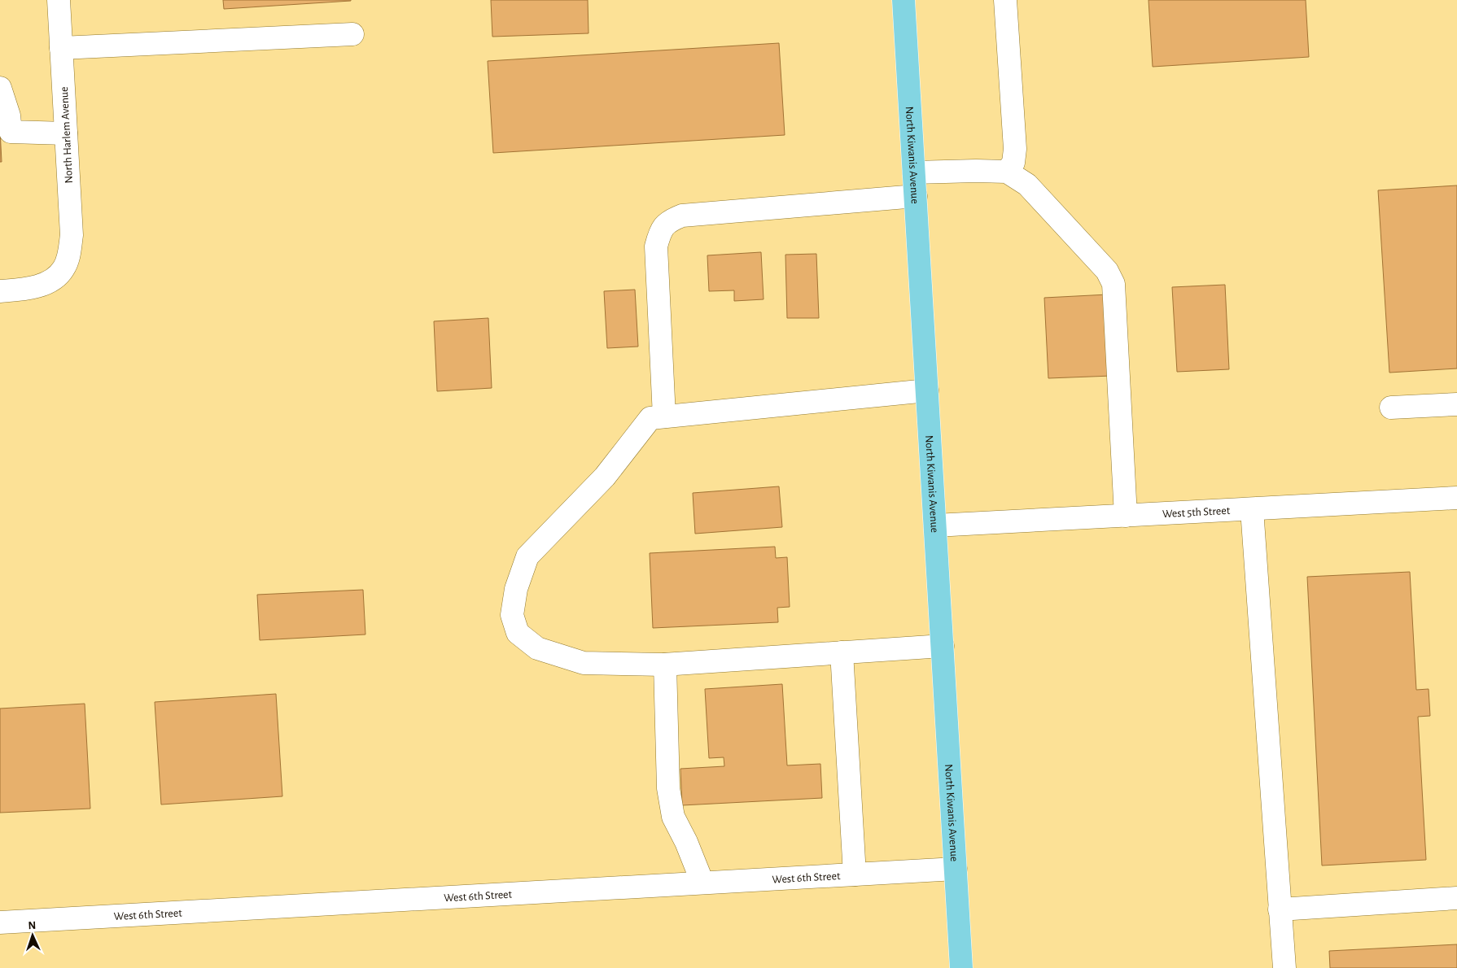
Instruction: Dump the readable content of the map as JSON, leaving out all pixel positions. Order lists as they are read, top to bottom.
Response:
{
  "streets": {
    "main road": ["North Kiwanis Avenue"],
    "street": ["North Harlem Avenue", "West 5th Street", "West 6th Street"]
  },
  "crossings": [
    ["North Kiwanis Avenue", "West 5th Street"],
    ["North Kiwanis Avenue", "West 6th Street"]
  ],
  "north": "top"
}
